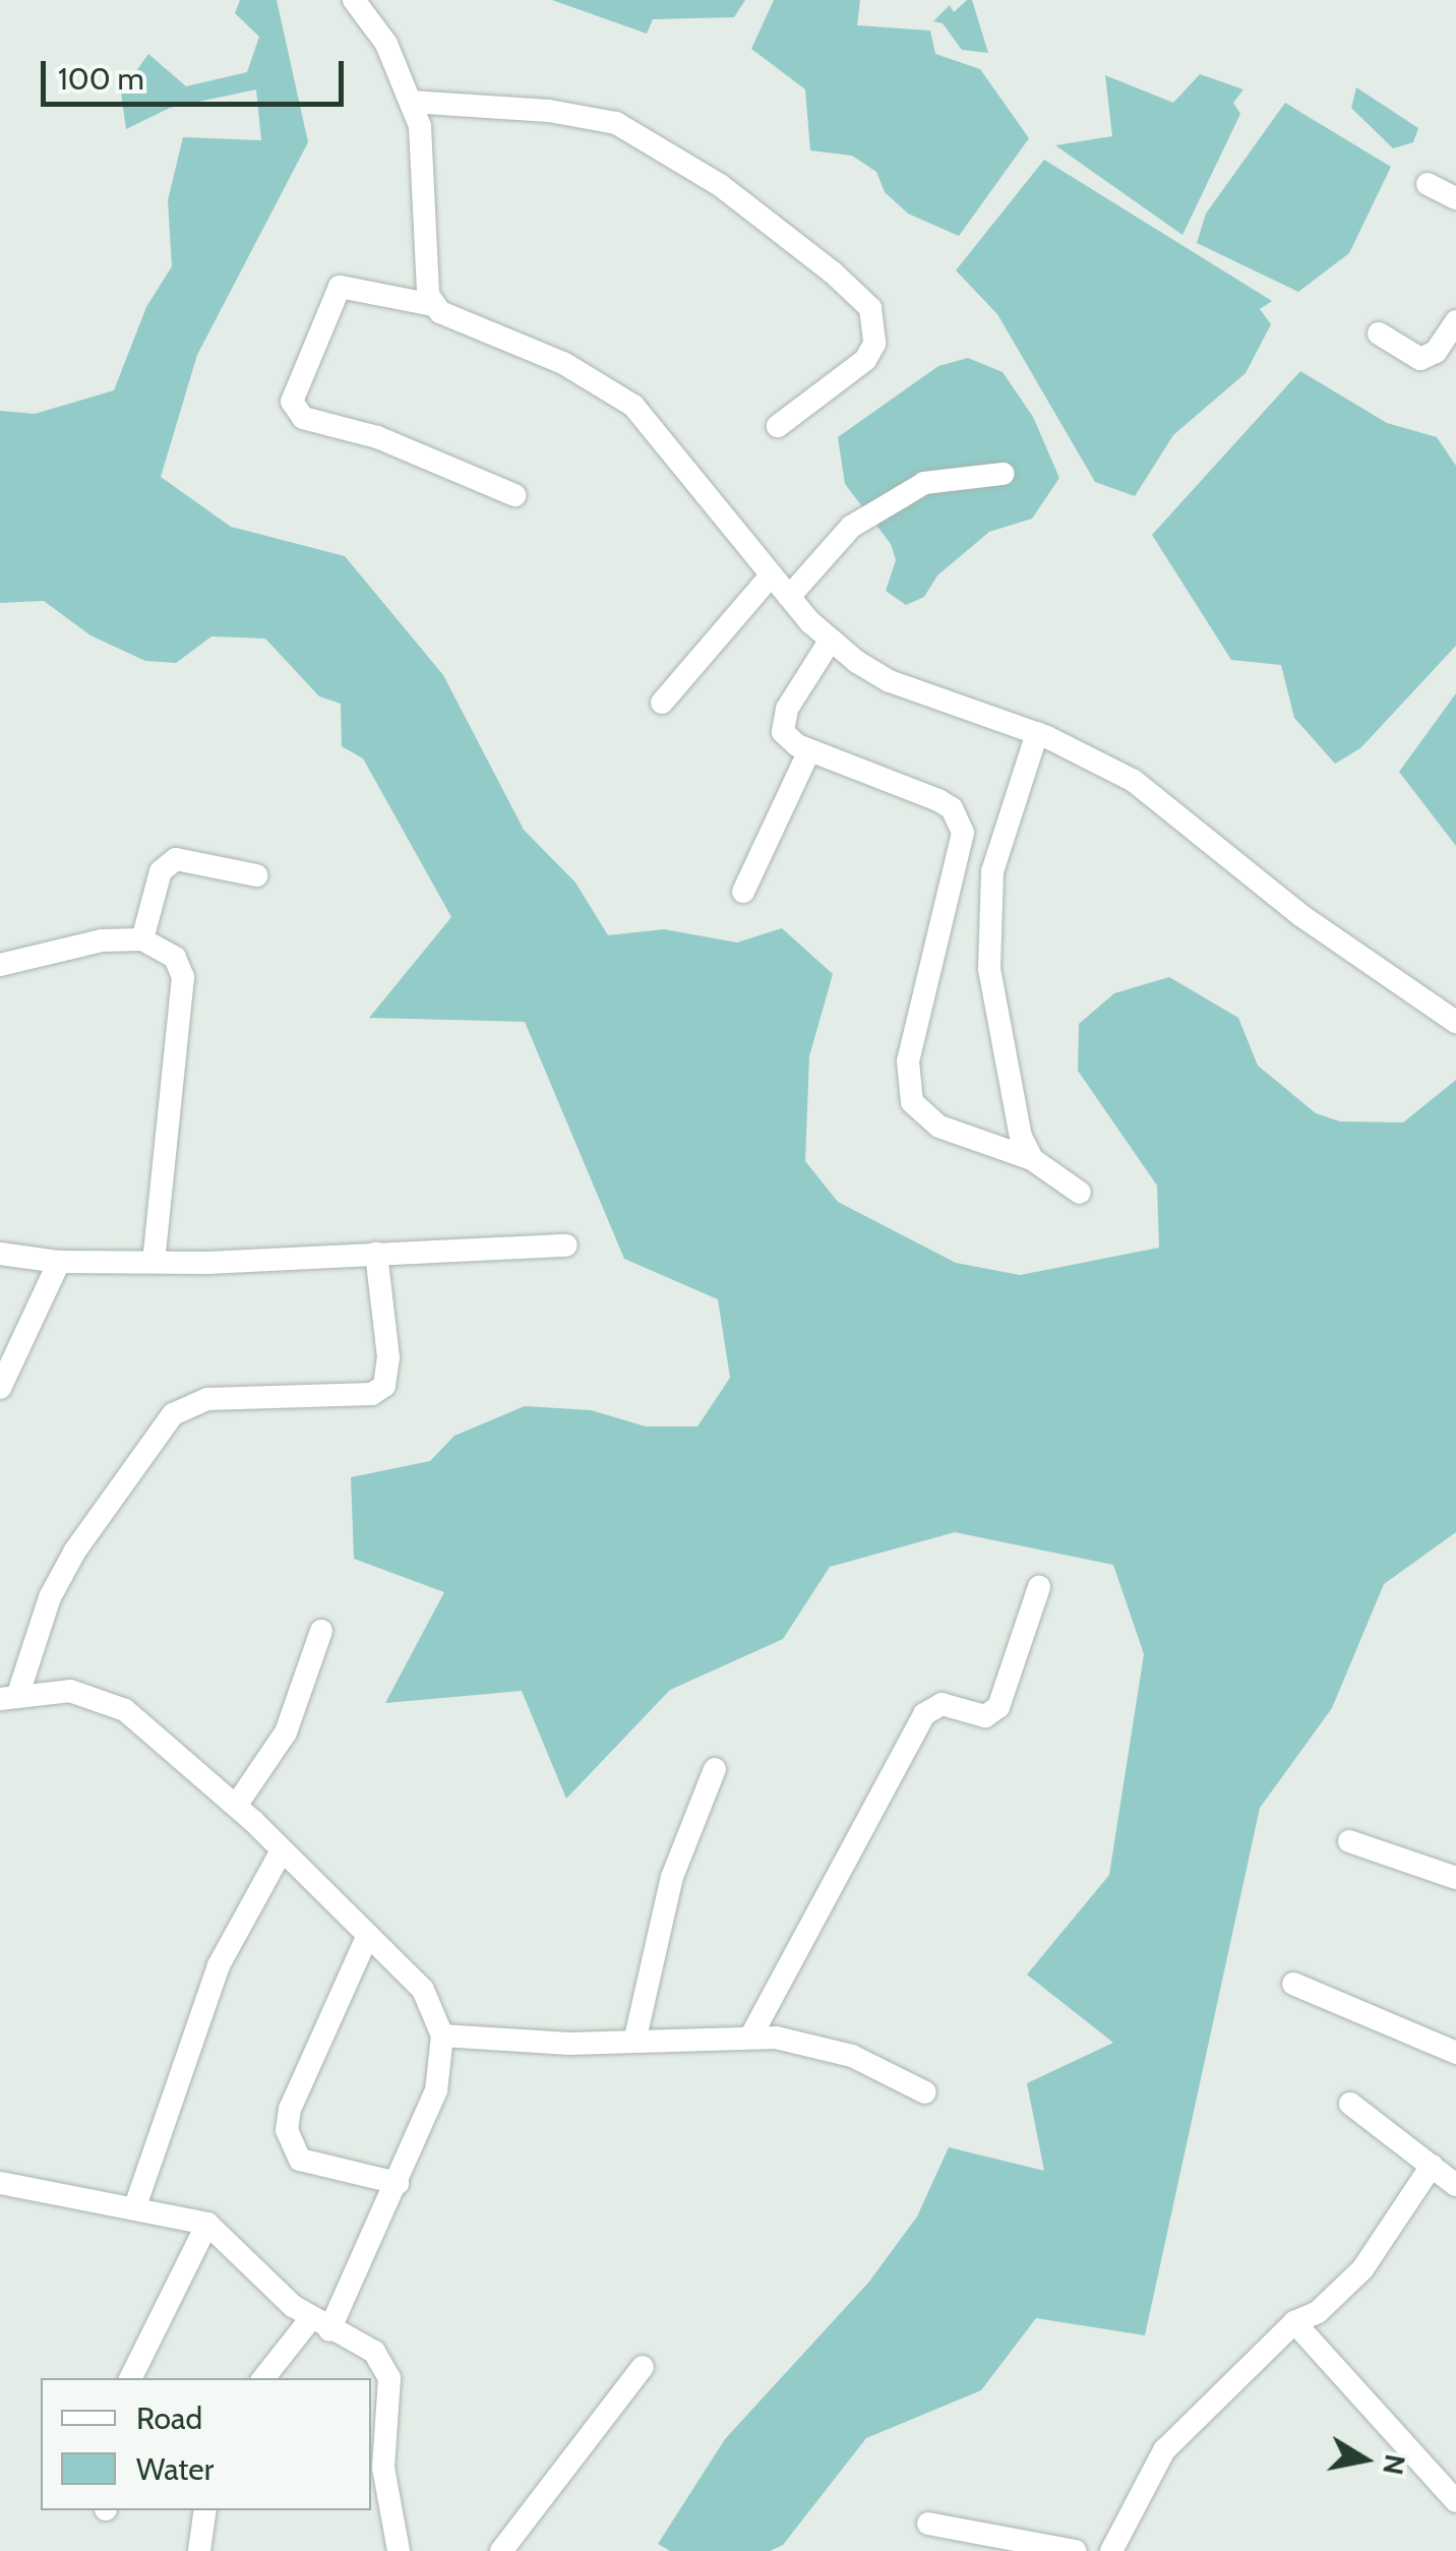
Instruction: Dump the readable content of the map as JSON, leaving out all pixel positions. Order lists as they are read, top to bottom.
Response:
{
  "legend": ["Road", "Water"],
  "scale_bar": "100 m",
  "north": "right"
}
